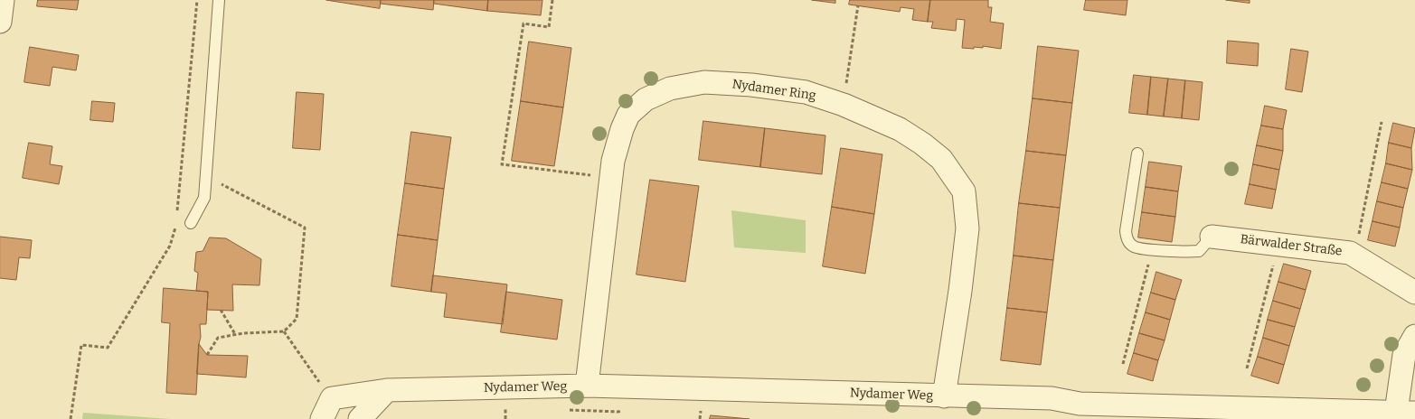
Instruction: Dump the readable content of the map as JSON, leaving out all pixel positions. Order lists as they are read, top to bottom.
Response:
{
  "streets": {
    "street": ["Nydamer Ring", "Bärwalder Straße", "Nydamer Weg"]
  },
  "crossings": [
    ["Nydamer Ring", "Nydamer Weg"]
  ]
}
